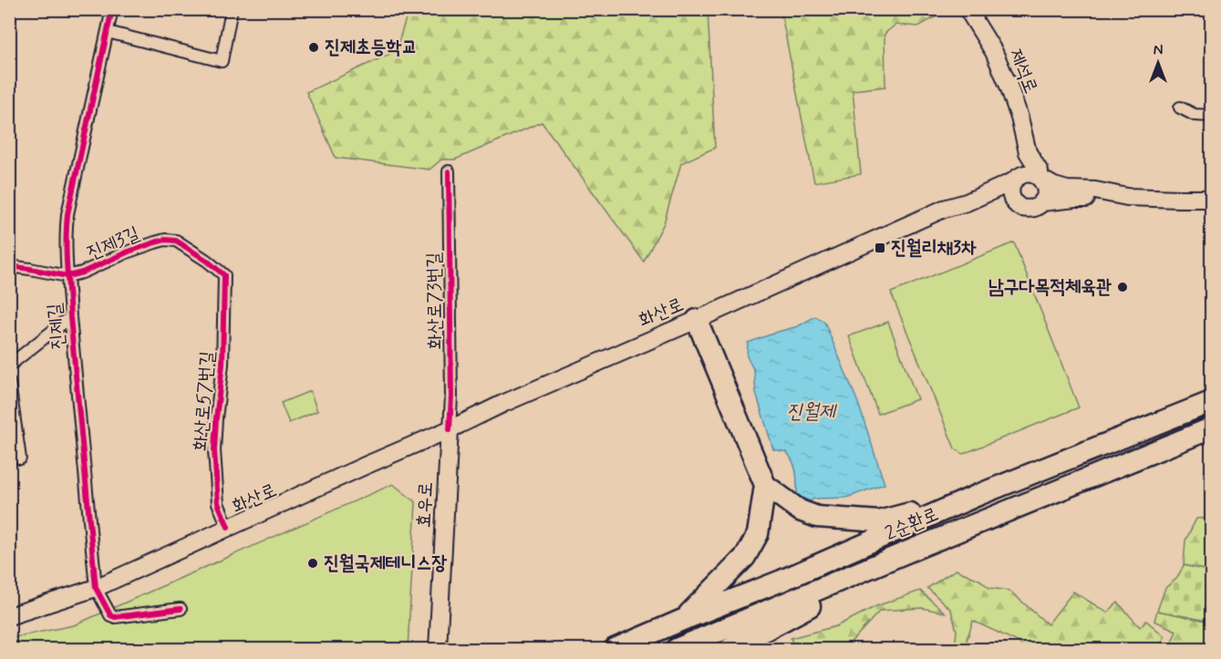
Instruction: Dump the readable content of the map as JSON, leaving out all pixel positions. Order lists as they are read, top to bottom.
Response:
{
  "streets": {
    "highway": ["2순환로"],
    "main road": ["제석로", "화산로", "효우로"],
    "street": [
      "진제3길",
      "화산로73번길",
      "진제길",
      "화산로57번길"
    ]
  },
  "crossings": [
    ["진제3길", "진제길"],
    ["진제3길", "화산로57번길"],
    ["화산로73번길", "화산로"],
    ["화산로73번길", "효우로"],
    ["화산로", "진제길"],
    ["화산로", "화산로57번길"],
    ["화산로", "효우로"]
  ],
  "water": ["진월제"],
  "places": {
    "other": ["진제초등학교", "남구다목적체육관", "진월국제테니스장"],
    "transit": ["진월리채3차"]
  },
  "north": "top"
}
